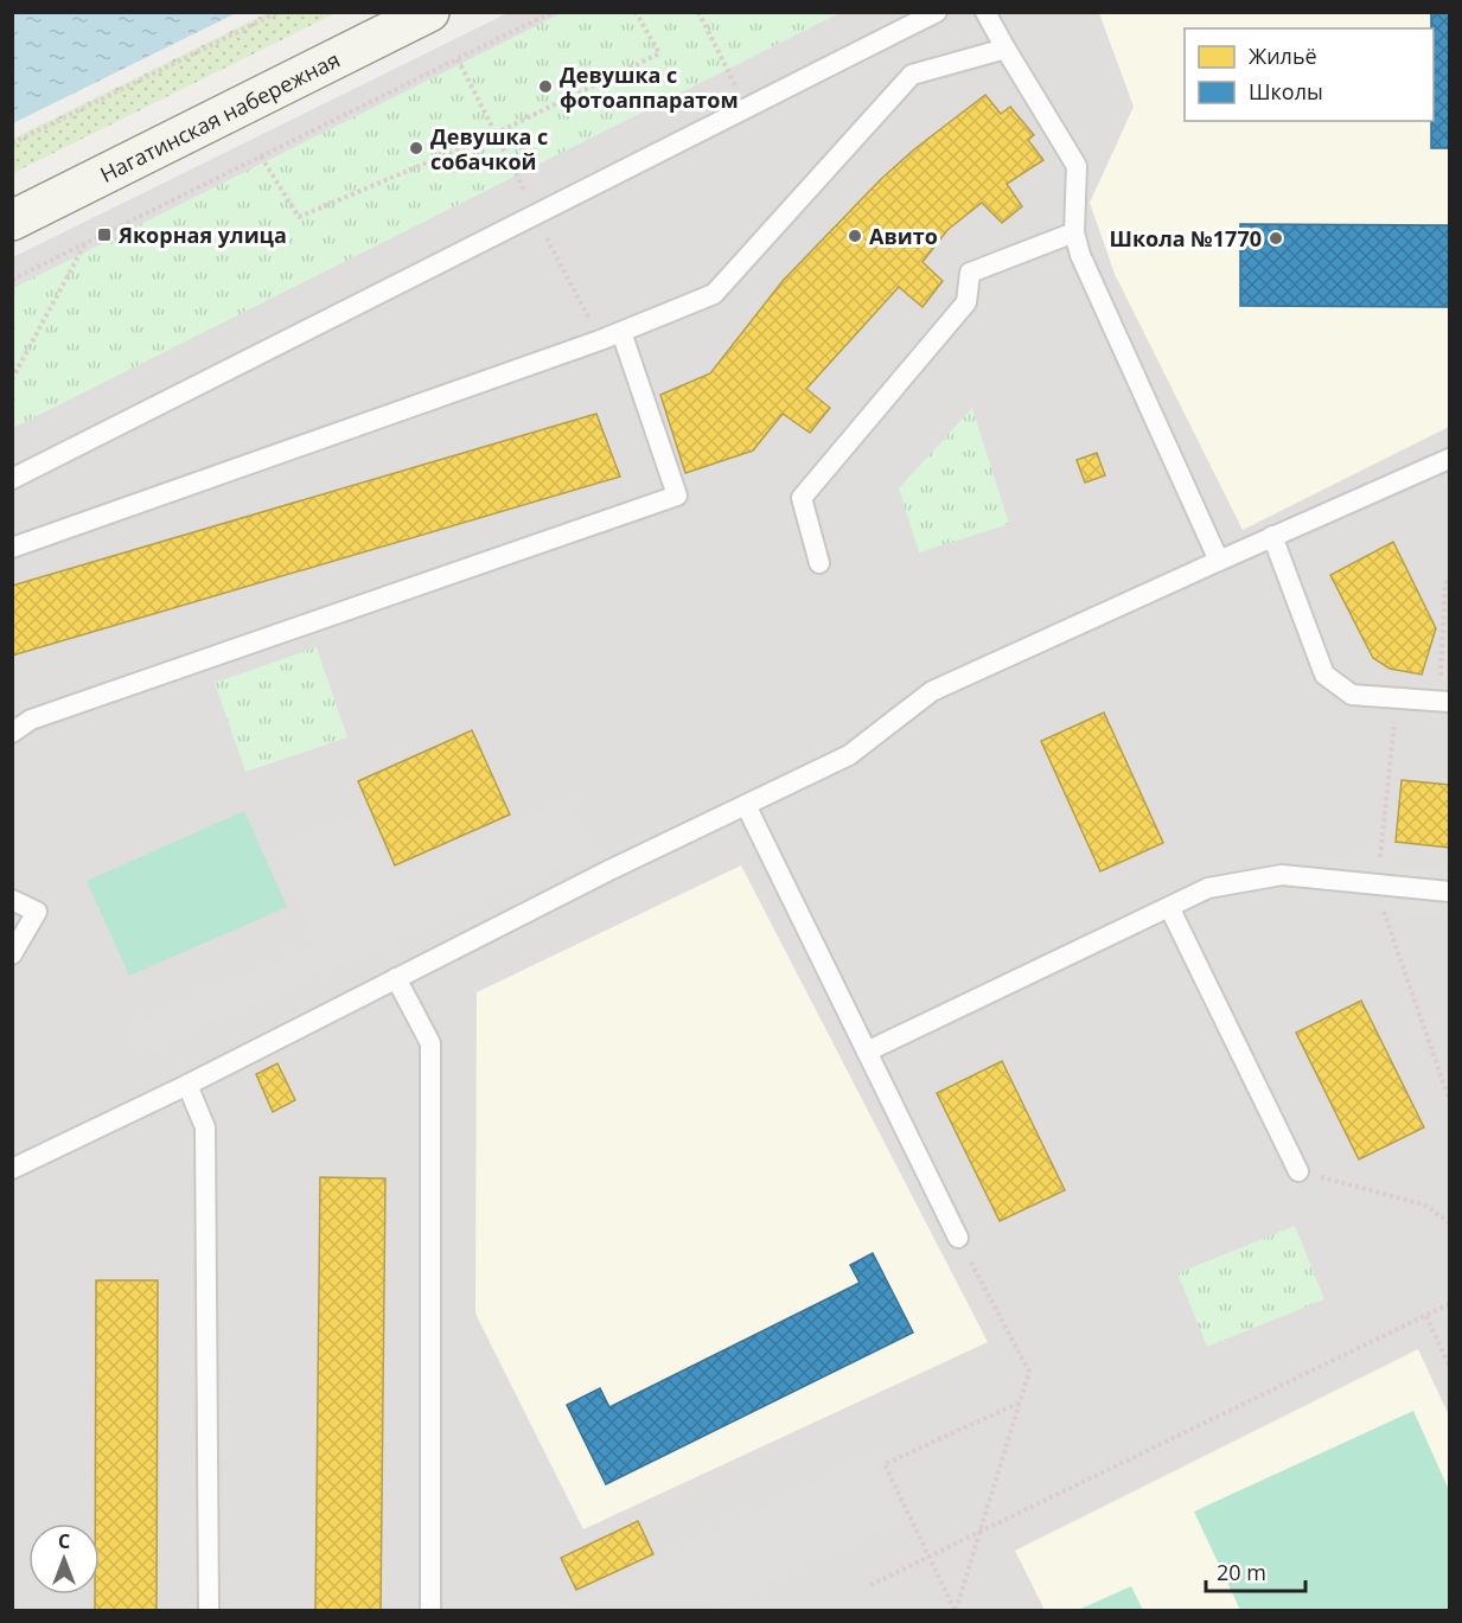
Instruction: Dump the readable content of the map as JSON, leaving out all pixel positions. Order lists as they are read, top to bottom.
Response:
{
  "streets": {
    "street": ["Нагатинская набережная"]
  },
  "places": {
    "other": [
      "Девушка с фотоаппаратом",
      "Девушка с собачкой",
      "Авито",
      "Школа №1770"
    ],
    "transit": ["Якорная улица"]
  },
  "legend": ["Жильё", "Школы"],
  "scale_bar": "20 m",
  "north": "top"
}
